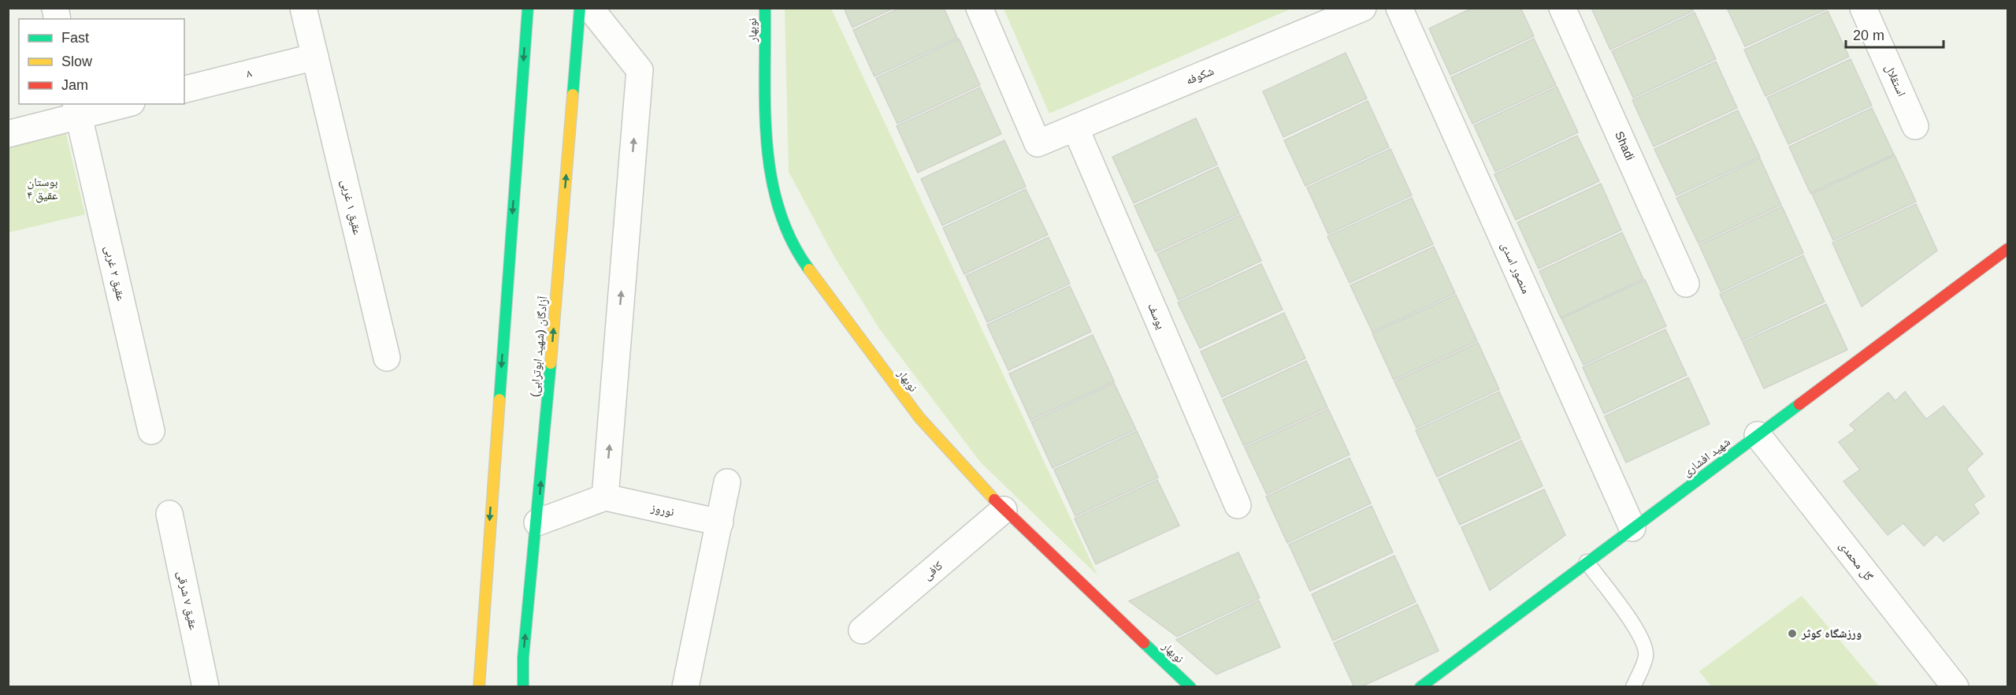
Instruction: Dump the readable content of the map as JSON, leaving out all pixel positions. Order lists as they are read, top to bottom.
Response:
{
  "streets": {
    "street": [
      "نوبهار",
      "۸",
      "شکوفه",
      "استقلال",
      "Shadi",
      "عقیق ۱ غربی",
      "منصور اسدی",
      "عقیق ۲ غربی",
      "یوسف",
      "آزادگان (شهید ابوترابی)",
      "شهید افشاری",
      "نوروز",
      "گل محمدی",
      "کافی",
      "عقیق ۷ شرقی"
    ]
  },
  "crossings": [
    ["نوبهار", "کافی"],
    ["۸", "عقیق ۱ غربی"],
    ["شکوفه", "یوسف"],
    ["منصور اسدی", "شهید افشاری"],
    ["شهید افشاری", "گل محمدی"]
  ],
  "parks": ["بوستان عقیق ۴"],
  "places": ["ورزشگاه کوثر"],
  "legend": ["Fast", "Slow", "Jam"],
  "scale_bar": "20 m"
}
